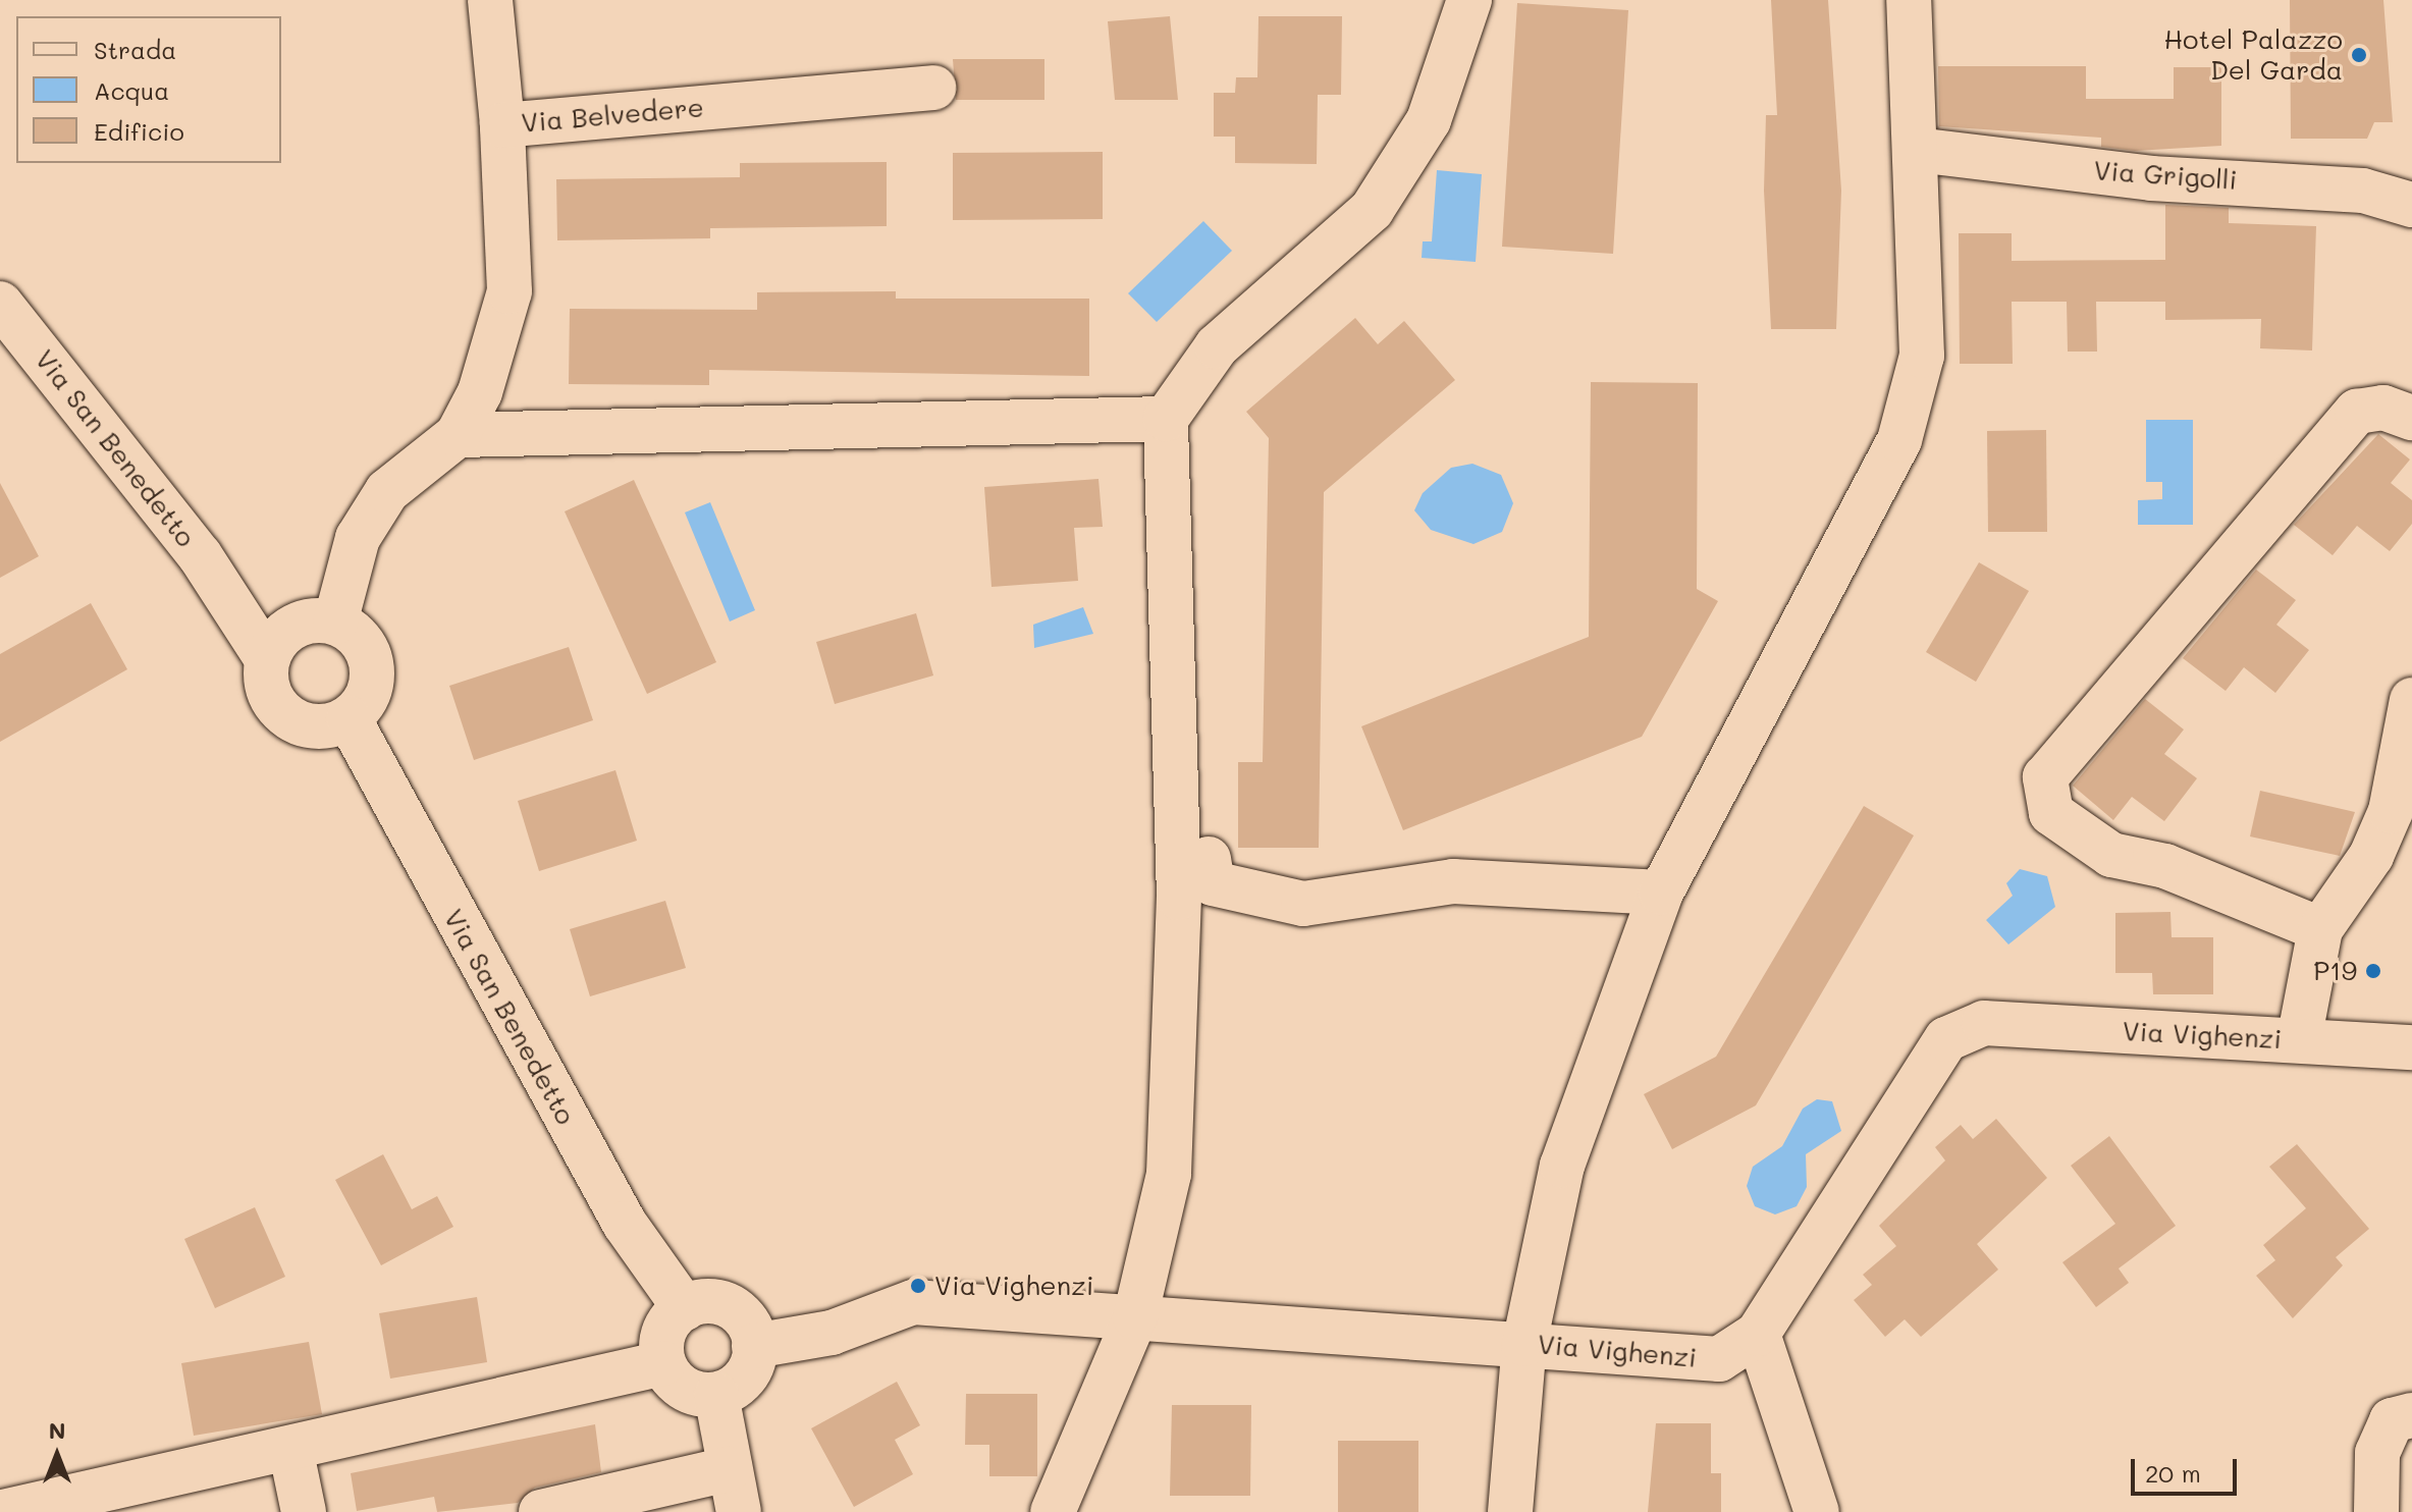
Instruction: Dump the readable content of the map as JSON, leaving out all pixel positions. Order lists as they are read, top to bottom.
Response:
{
  "streets": {
    "street": [
      "Via Belvedere",
      "Via Grigolli",
      "Via San Benedetto",
      "Via Vighenzi"
    ]
  },
  "crossings": [
    ["Via Belvedere", "Via San Benedetto"],
    ["Via San Benedetto", "Via Vighenzi"]
  ],
  "places": ["Hotel Palazzo Del Garda", "P19", "Via Vighenzi"],
  "legend": ["Strada", "Acqua", "Edificio"],
  "scale_bar": "20 m",
  "north": "top"
}
